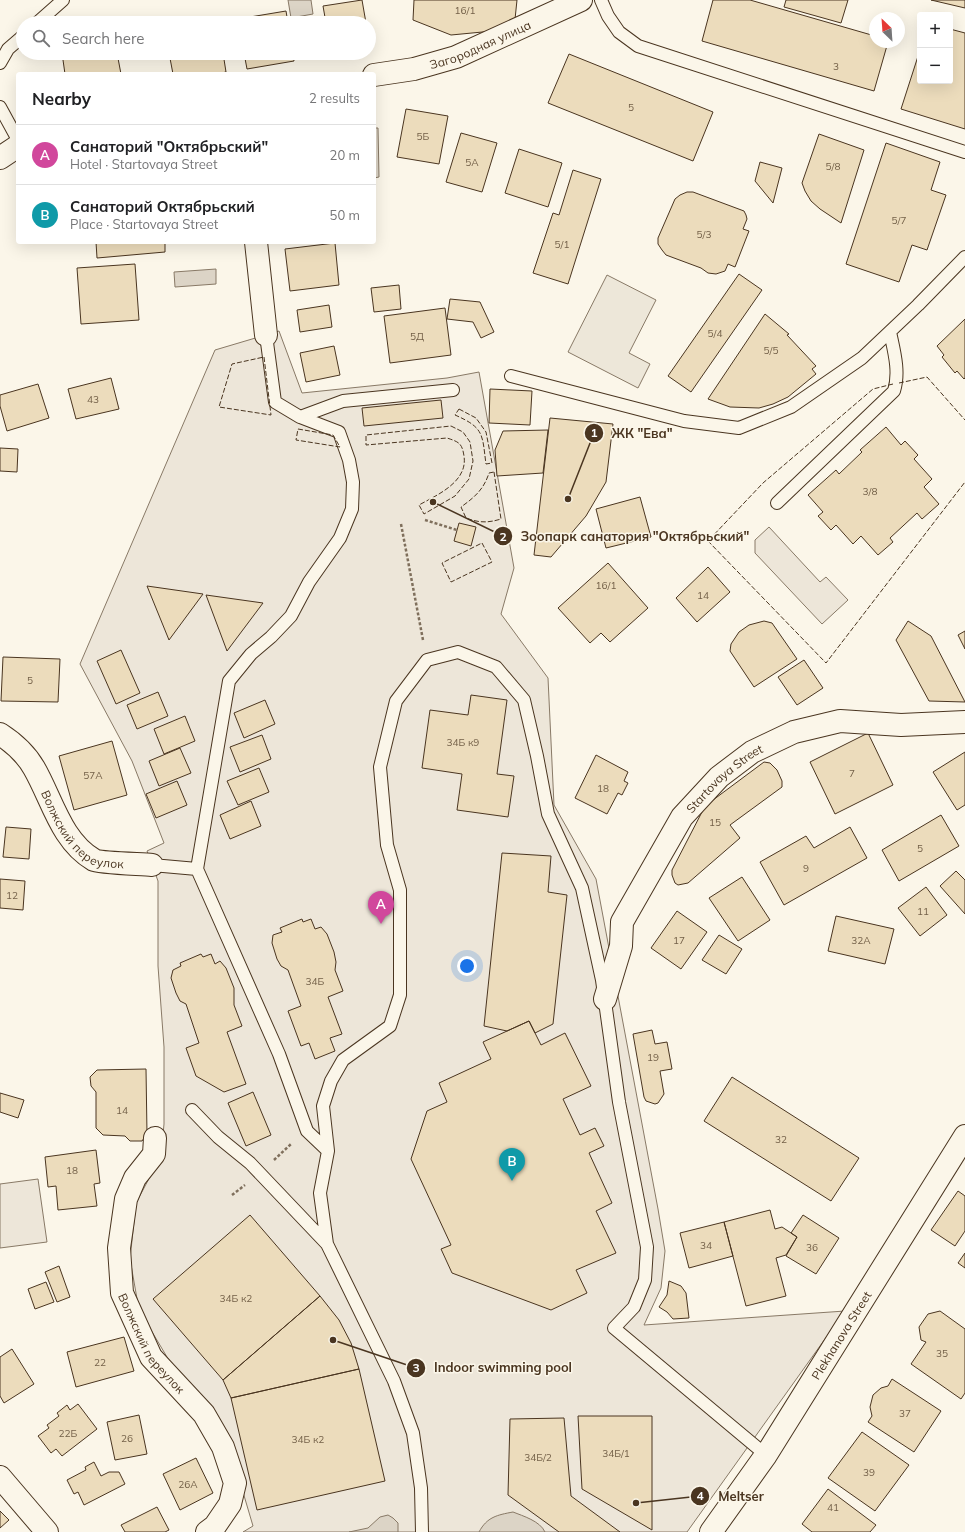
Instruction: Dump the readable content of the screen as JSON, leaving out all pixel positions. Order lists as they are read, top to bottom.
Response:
{
  "streets": {
    "street": [
      "Загородная улица",
      "Startovaya Street",
      "Волжский переулок",
      "Plekhanova Street"
    ]
  },
  "places": [
    "ЖК \"Ева\"",
    "Зоопарк санатория \"Октябрьский\"",
    "Indoor swimming pool",
    "Meltser"
  ],
  "house_numbers": [
    "16/1",
    "3",
    "5",
    "5Б",
    "5А",
    "5/8",
    "5/7",
    "5/3",
    "5/1",
    "5/4",
    "5Д",
    "5/5",
    "43",
    "3/8",
    "16/1",
    "14",
    "5",
    "34Б к9",
    "7",
    "57А",
    "18",
    "15",
    "5",
    "9",
    "12",
    "11",
    "17",
    "32А",
    "34Б",
    "19",
    "14",
    "32",
    "18",
    "34",
    "36",
    "34Б к2",
    "35",
    "22",
    "37",
    "22Б",
    "26",
    "34Б к2",
    "34Б/1",
    "34Б/2",
    "39",
    "26А",
    "41"
  ],
  "north": "top left",
  "page": {
    "map_buttons": ["+", "−"],
    "search": "Search here",
    "heading": ["Nearby", "2 results"],
    "list": [
      {
        "mark": "A",
        "name": "Санаторий \"Октябрьский\"",
        "note": "Hotel · Startovaya Street",
        "value": "20 m"
      },
      {
        "mark": "B",
        "name": "Санаторий Октябрьский",
        "note": "Place · Startovaya Street",
        "value": "50 m"
      }
    ],
    "pins": ["A", "B"]
  }
}
